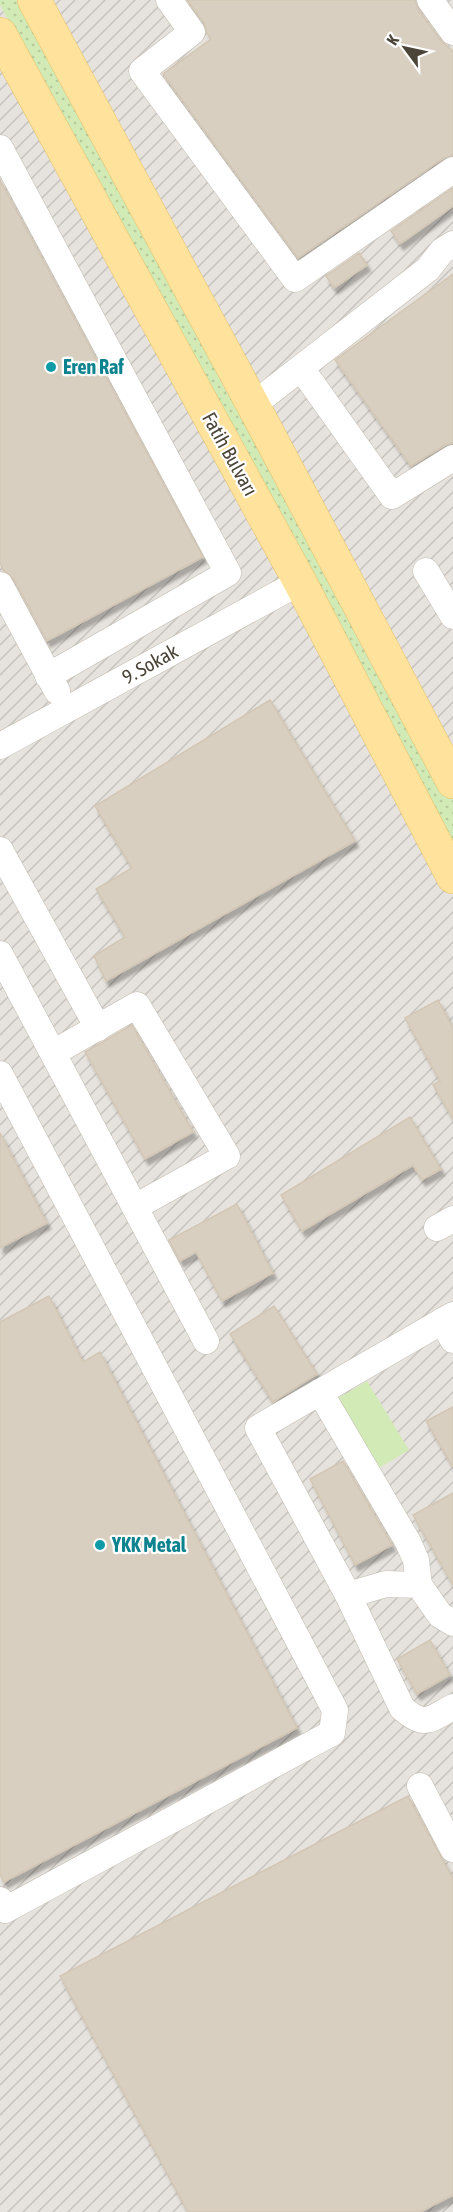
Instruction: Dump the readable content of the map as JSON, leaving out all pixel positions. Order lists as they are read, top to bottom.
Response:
{
  "streets": {
    "main road": ["Fatih Bulvarı"],
    "street": ["9. Sokak"]
  },
  "crossings": [
    ["Fatih Bulvarı", "9. Sokak"]
  ],
  "places": ["Eren Raf", "YKK Metal"],
  "north": "top left"
}
